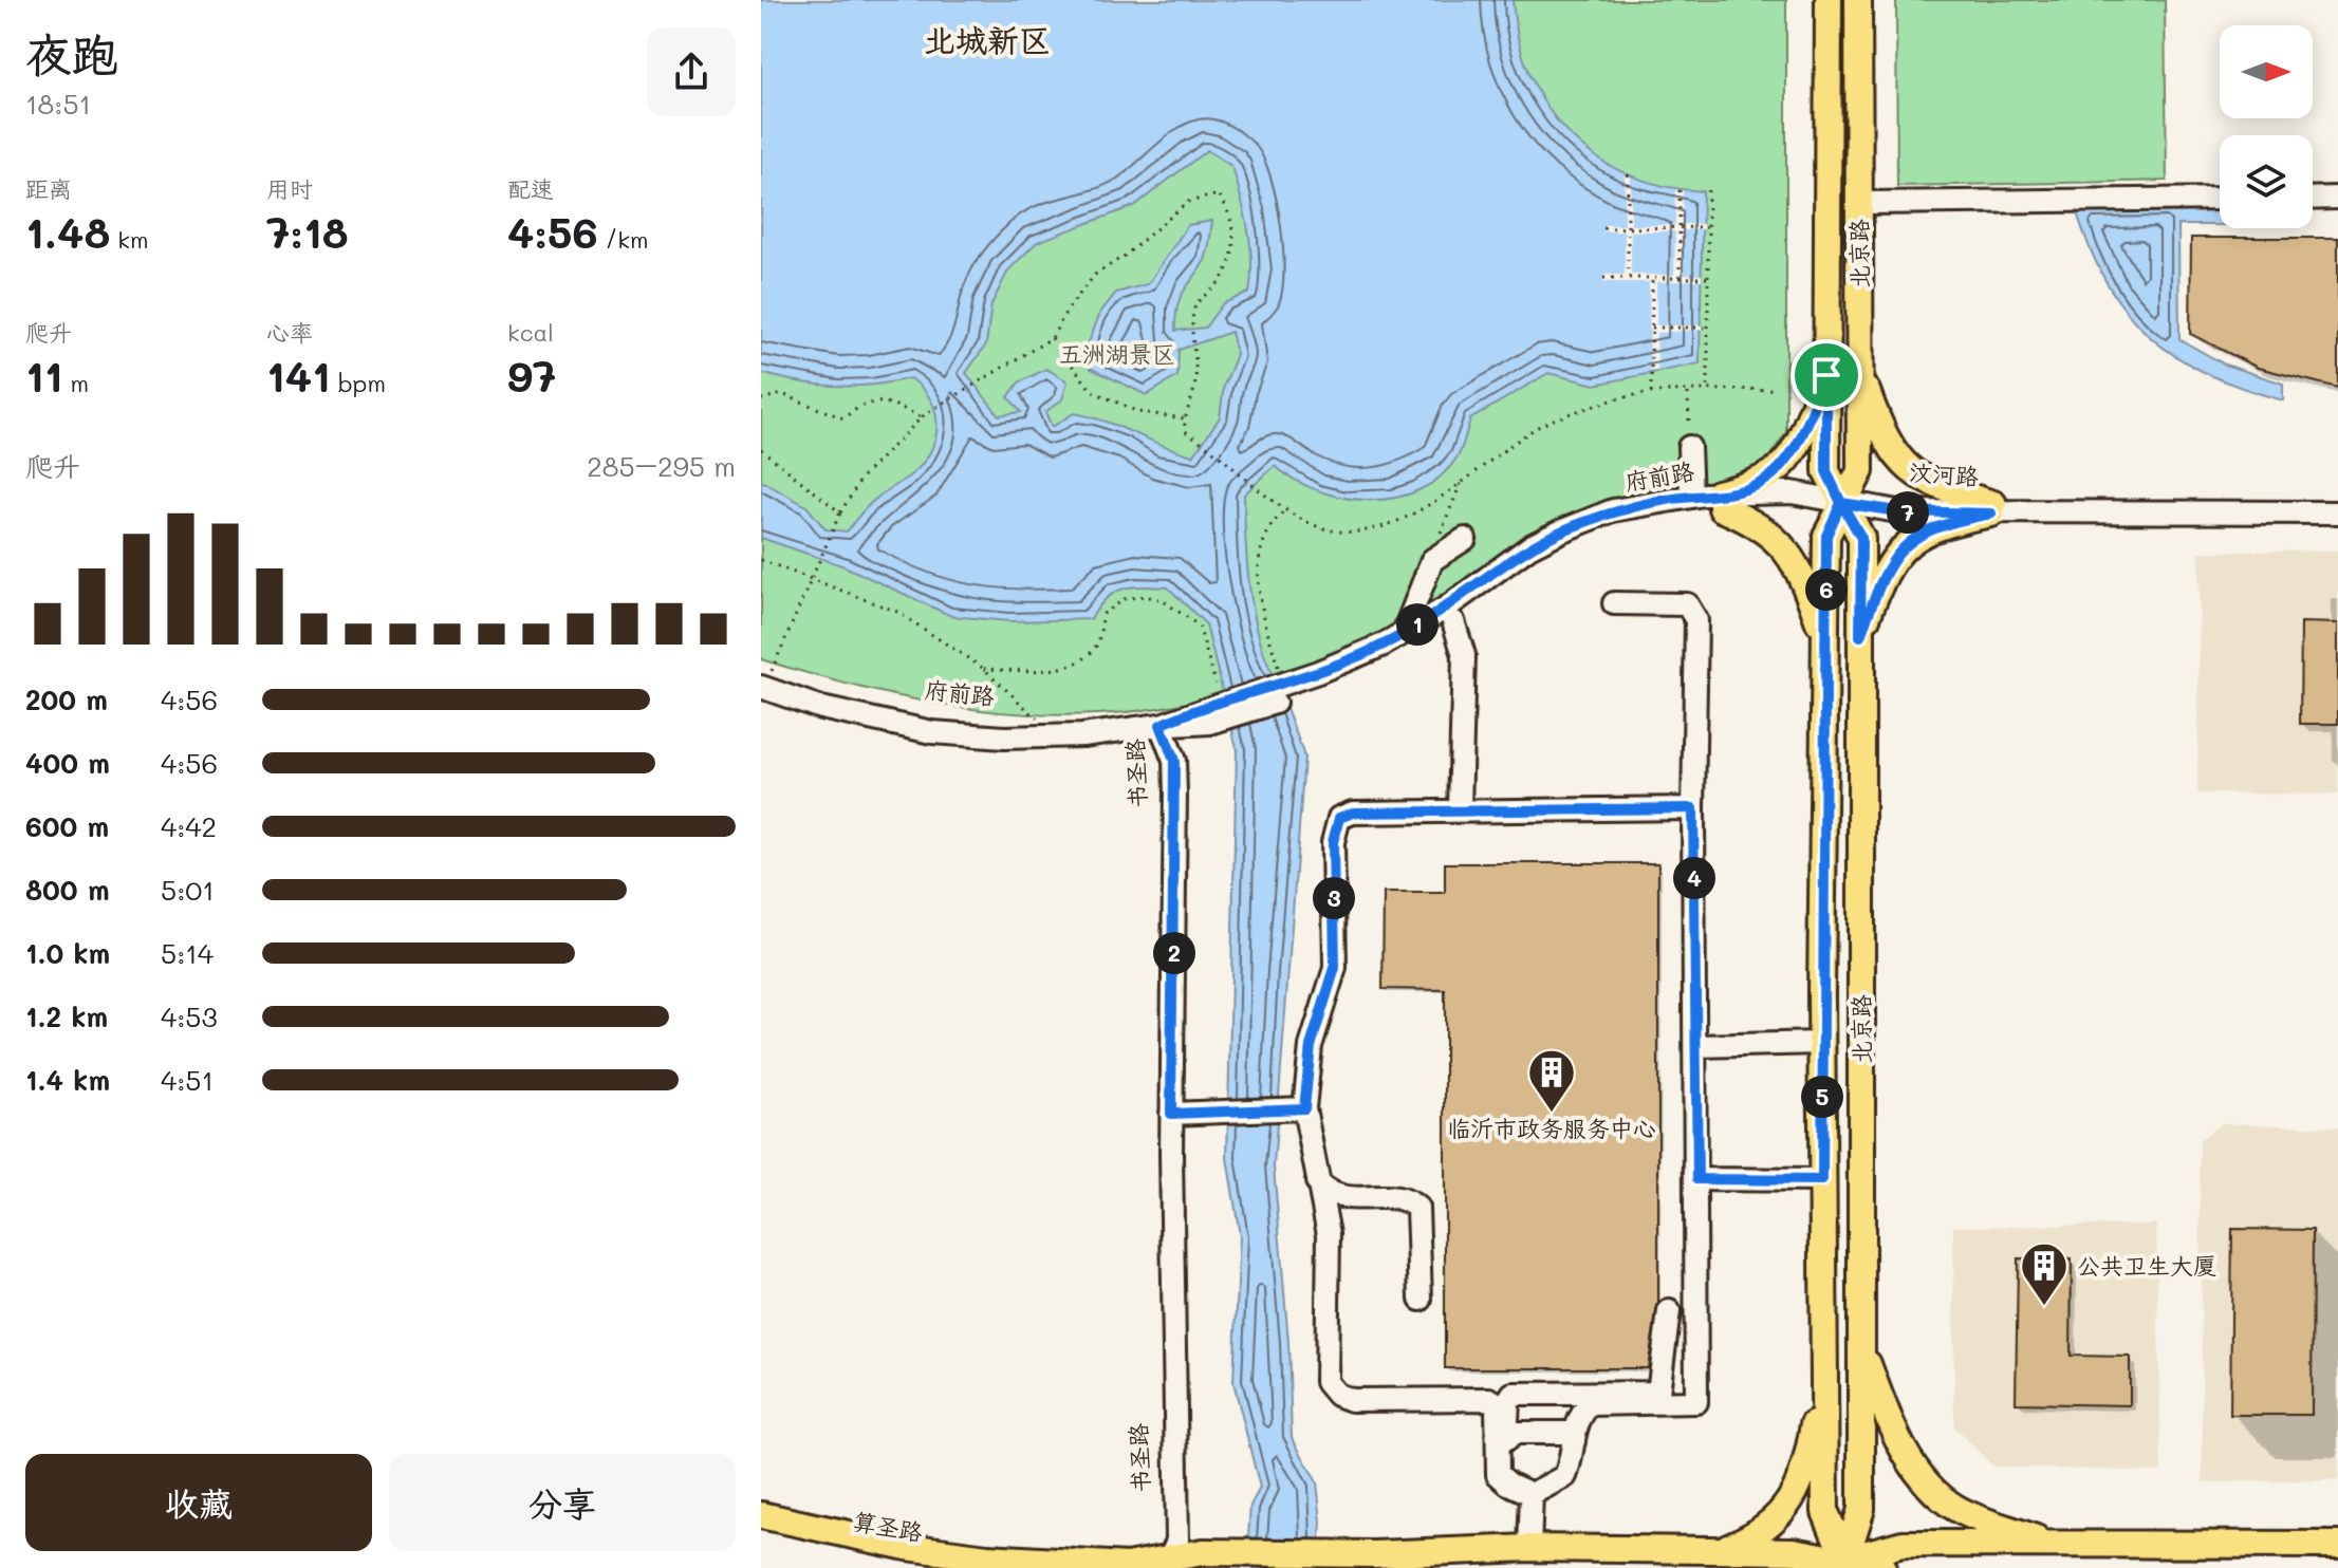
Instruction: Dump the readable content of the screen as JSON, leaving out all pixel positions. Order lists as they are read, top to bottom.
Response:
{
  "streets": {
    "main road": ["北京路", "算圣路"],
    "street": ["汶河路", "府前路", "书圣路"]
  },
  "crossings": [
    ["北京路", "汶河路"],
    ["北京路", "府前路"],
    ["北京路", "算圣路"],
    ["汶河路", "府前路"],
    ["府前路", "书圣路"],
    ["书圣路", "算圣路"]
  ],
  "districts": ["北城新区"],
  "parks": ["五洲湖景区"],
  "places": {
    "building": ["临沂市政务服务中心", "公共卫生大厦"]
  },
  "north": "right",
  "page": {
    "heading": ["夜跑", "18:51"],
    "stats": [
      ["距离", "1.48 km"],
      ["用时", "7:18"],
      ["配速", "4:56 /km"],
      ["爬升", "11 m"],
      ["心率", "141 bpm"],
      ["kcal", "97"]
    ],
    "chart": ["爬升", "285–295 m"],
    "pins": [
      "7",
      "6",
      "1",
      "4",
      "3",
      "2",
      "5"
    ],
    "list": [
      {
        "name": "200 m",
        "note": "4:56"
      },
      {
        "name": "400 m",
        "note": "4:56"
      },
      {
        "name": "600 m",
        "note": "4:42"
      },
      {
        "name": "800 m",
        "note": "5:01"
      },
      {
        "name": "1.0 km",
        "note": "5:14"
      },
      {
        "name": "1.2 km",
        "note": "4:53"
      },
      {
        "name": "1.4 km",
        "note": "4:51"
      }
    ],
    "buttons": ["收藏", "分享"]
  }
}
